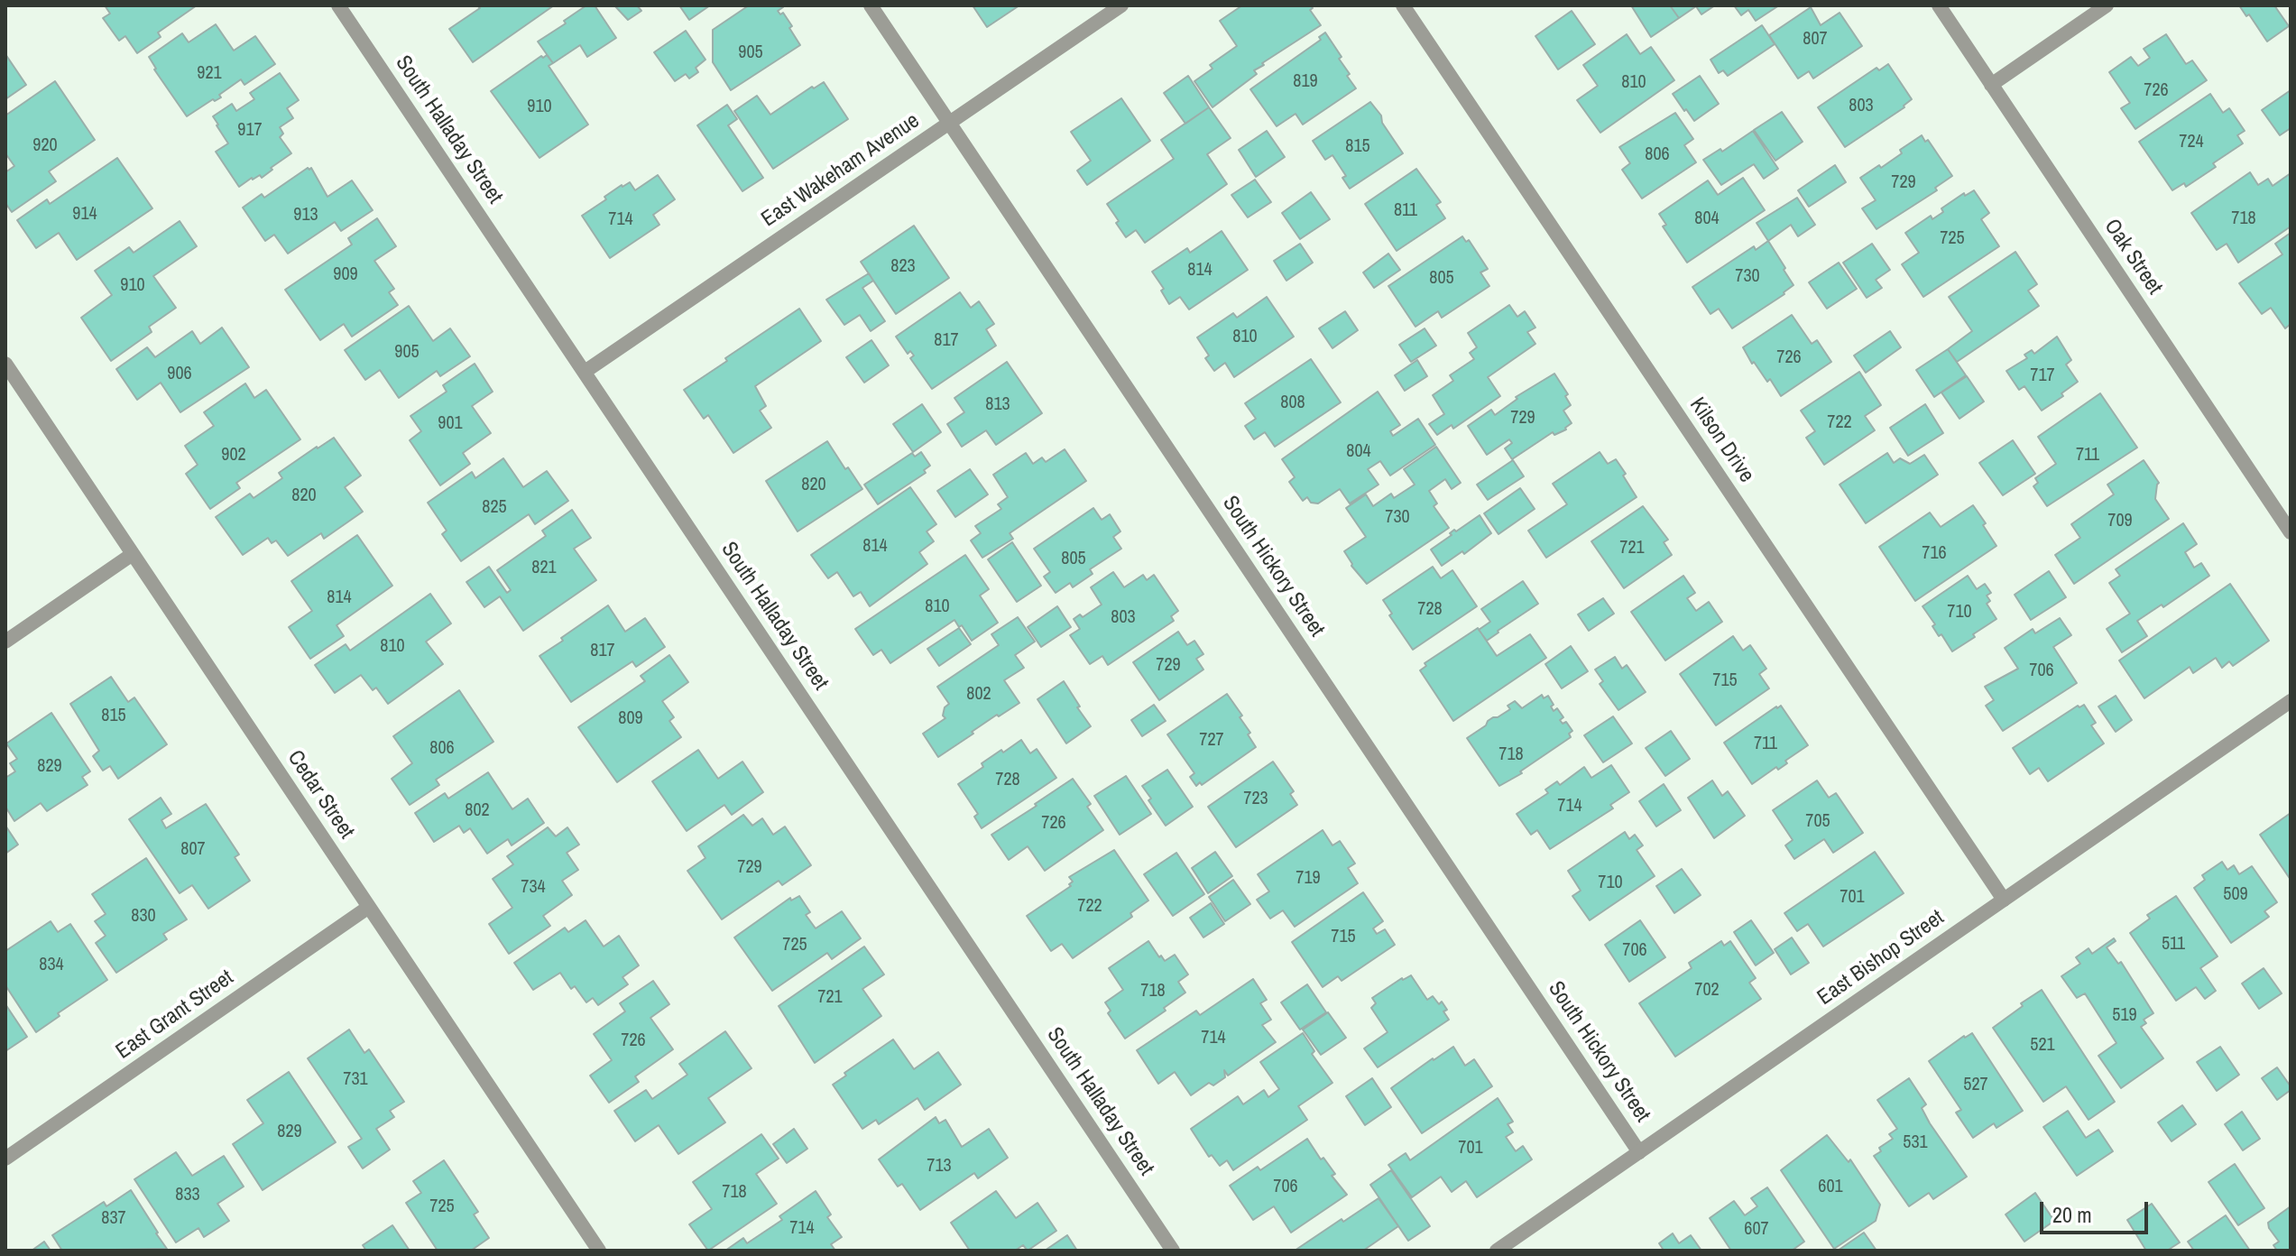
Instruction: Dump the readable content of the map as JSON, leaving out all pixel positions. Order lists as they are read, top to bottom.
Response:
{
  "streets": {
    "street": [
      "South Halladay Street",
      "East Wakeham Avenue",
      "Oak Street",
      "Kilson Drive",
      "South Hickory Street",
      "Cedar Street",
      "East Bishop Street",
      "East Grant Street"
    ]
  },
  "crossings": [
    ["South Halladay Street", "East Wakeham Avenue"],
    ["East Wakeham Avenue", "South Hickory Street"],
    ["Kilson Drive", "East Bishop Street"],
    ["South Hickory Street", "East Bishop Street"],
    ["Cedar Street", "East Grant Street"]
  ],
  "house_numbers": [
    "807",
    "905",
    "921",
    "819",
    "810",
    "726",
    "803",
    "910",
    "917",
    "724",
    "920",
    "815",
    "806",
    "729",
    "811",
    "914",
    "913",
    "804",
    "718",
    "714",
    "725",
    "823",
    "814",
    "909",
    "730",
    "805",
    "910",
    "810",
    "817",
    "905",
    "726",
    "906",
    "717",
    "808",
    "813",
    "729",
    "722",
    "901",
    "804",
    "902",
    "711",
    "820",
    "820",
    "825",
    "730",
    "709",
    "814",
    "721",
    "716",
    "805",
    "821",
    "814",
    "810",
    "728",
    "710",
    "803",
    "810",
    "817",
    "729",
    "706",
    "715",
    "802",
    "815",
    "809",
    "727",
    "711",
    "806",
    "718",
    "829",
    "728",
    "723",
    "714",
    "802",
    "705",
    "726",
    "807",
    "729",
    "719",
    "710",
    "734",
    "509",
    "701",
    "722",
    "830",
    "715",
    "511",
    "725",
    "706",
    "834",
    "702",
    "718",
    "721",
    "519",
    "714",
    "726",
    "521",
    "731",
    "527",
    "829",
    "531",
    "701",
    "713",
    "706",
    "601",
    "718",
    "833",
    "725",
    "837",
    "714",
    "607"
  ],
  "scale_bar": "20 m"
}
